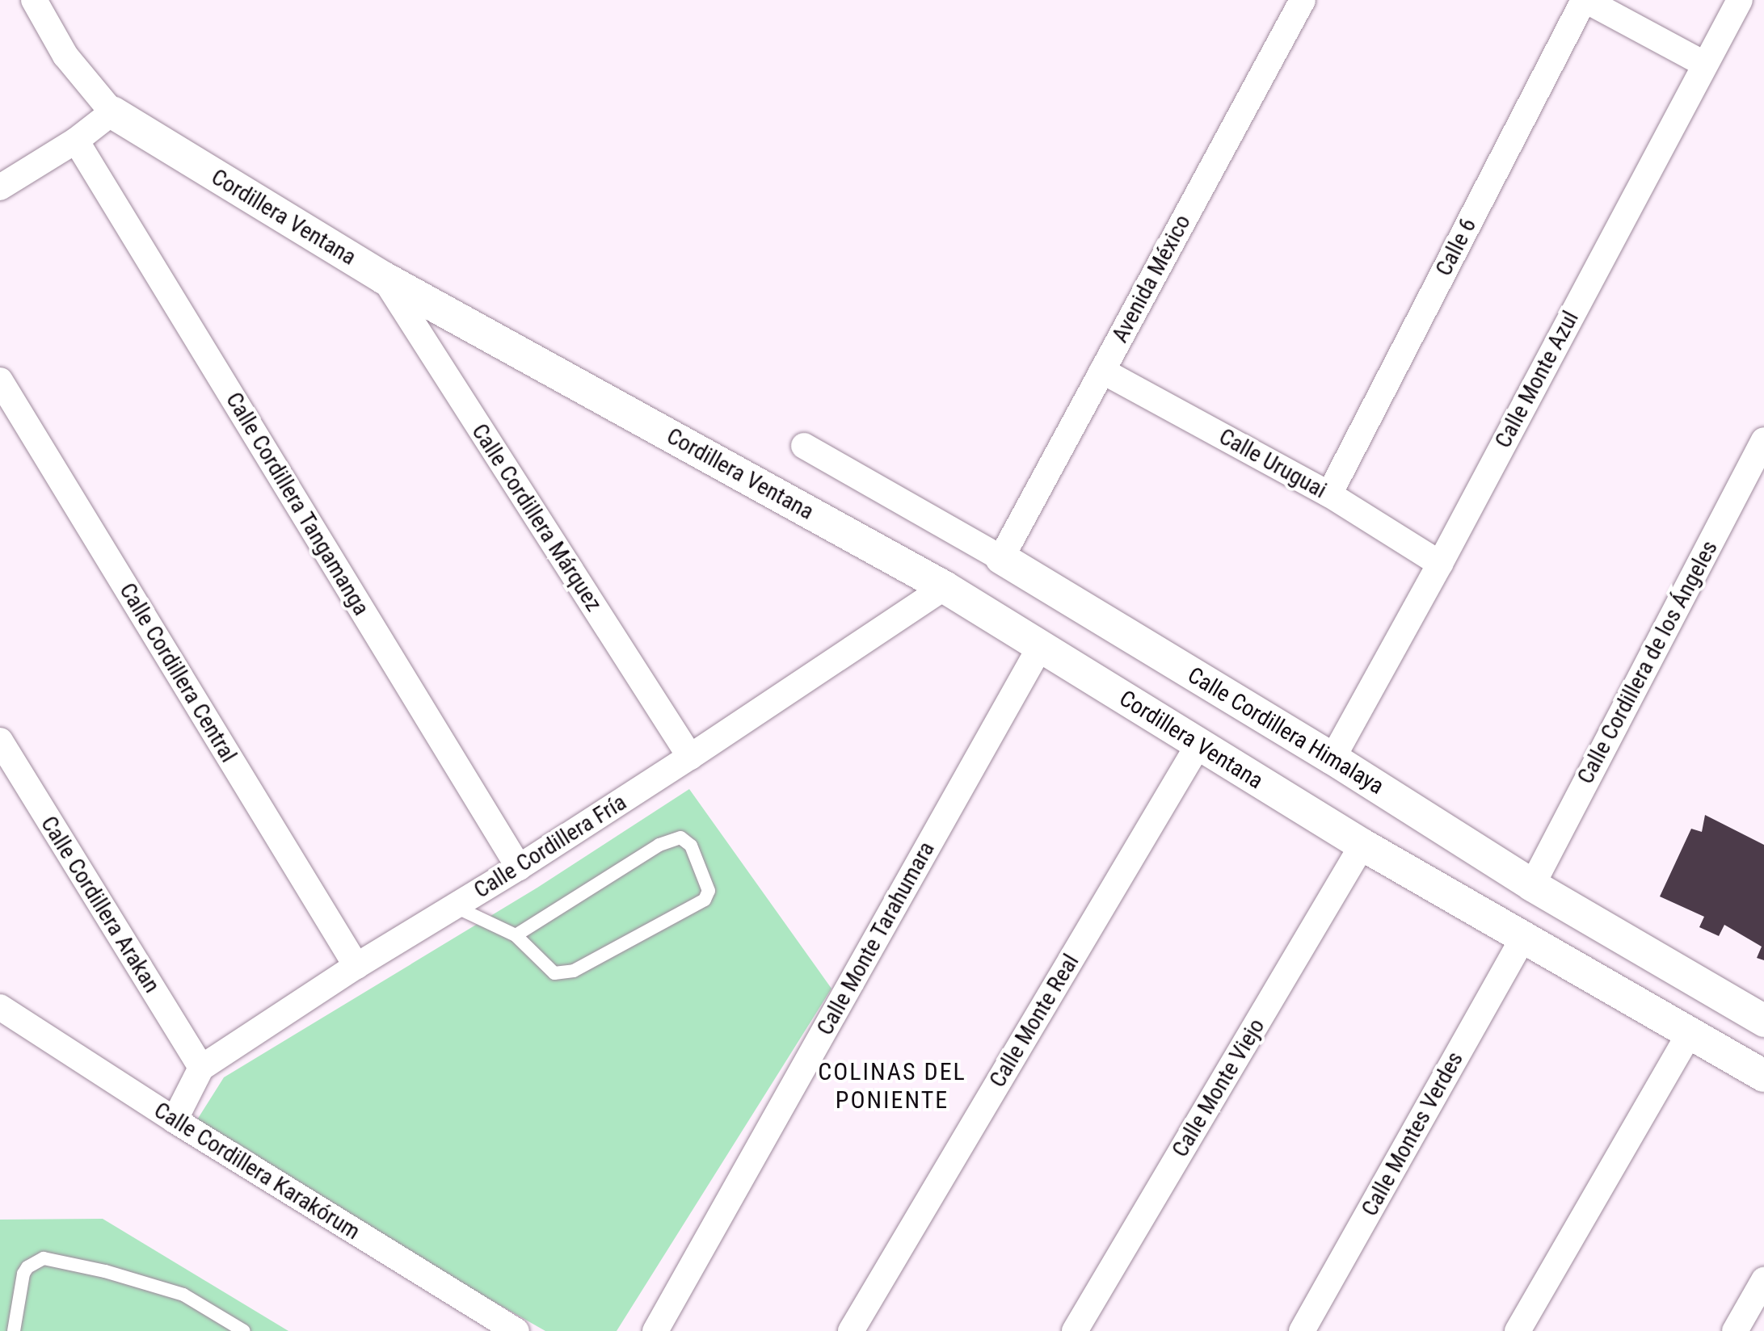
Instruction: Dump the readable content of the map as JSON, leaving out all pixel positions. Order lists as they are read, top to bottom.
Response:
{
  "streets": {
    "street": [
      "Cordillera Ventana",
      "Calle 6",
      "Avenida México",
      "Calle Monte Azul",
      "Calle Uruguai",
      "Calle Cordillera Tangamanga",
      "Calle Cordillera Márquez",
      "Calle Cordillera de los Ángeles",
      "Calle Cordillera Central",
      "Calle Cordillera Himalaya",
      "Calle Cordillera Fría",
      "Calle Cordillera Arakan",
      "Calle Monte Tarahumara",
      "Calle Monte Real",
      "Calle Monte Viejo",
      "Calle Montes Verdes",
      "Calle Cordillera Karakórum"
    ]
  },
  "crossings": [
    ["Cordillera Ventana", "Calle Cordillera Márquez"],
    ["Cordillera Ventana", "Calle Cordillera Fría"],
    ["Cordillera Ventana", "Calle Monte Tarahumara"],
    ["Cordillera Ventana", "Calle Monte Real"],
    ["Cordillera Ventana", "Calle Monte Viejo"],
    ["Calle 6", "Calle Uruguai"],
    ["Avenida México", "Calle Uruguai"],
    ["Avenida México", "Calle Cordillera Himalaya"],
    ["Calle Monte Azul", "Calle Uruguai"],
    ["Calle Monte Azul", "Calle Cordillera Himalaya"],
    ["Calle Cordillera Tangamanga", "Calle Cordillera Fría"],
    ["Calle Cordillera Márquez", "Calle Cordillera Fría"],
    ["Calle Cordillera de los Ángeles", "Calle Cordillera Himalaya"],
    ["Calle Cordillera Central", "Calle Cordillera Fría"],
    ["Calle Cordillera Fría", "Calle Cordillera Arakan"],
    ["Calle Cordillera Fría", "Calle Cordillera Karakórum"]
  ],
  "districts": ["COLINAS DEL PONIENTE"]
}
